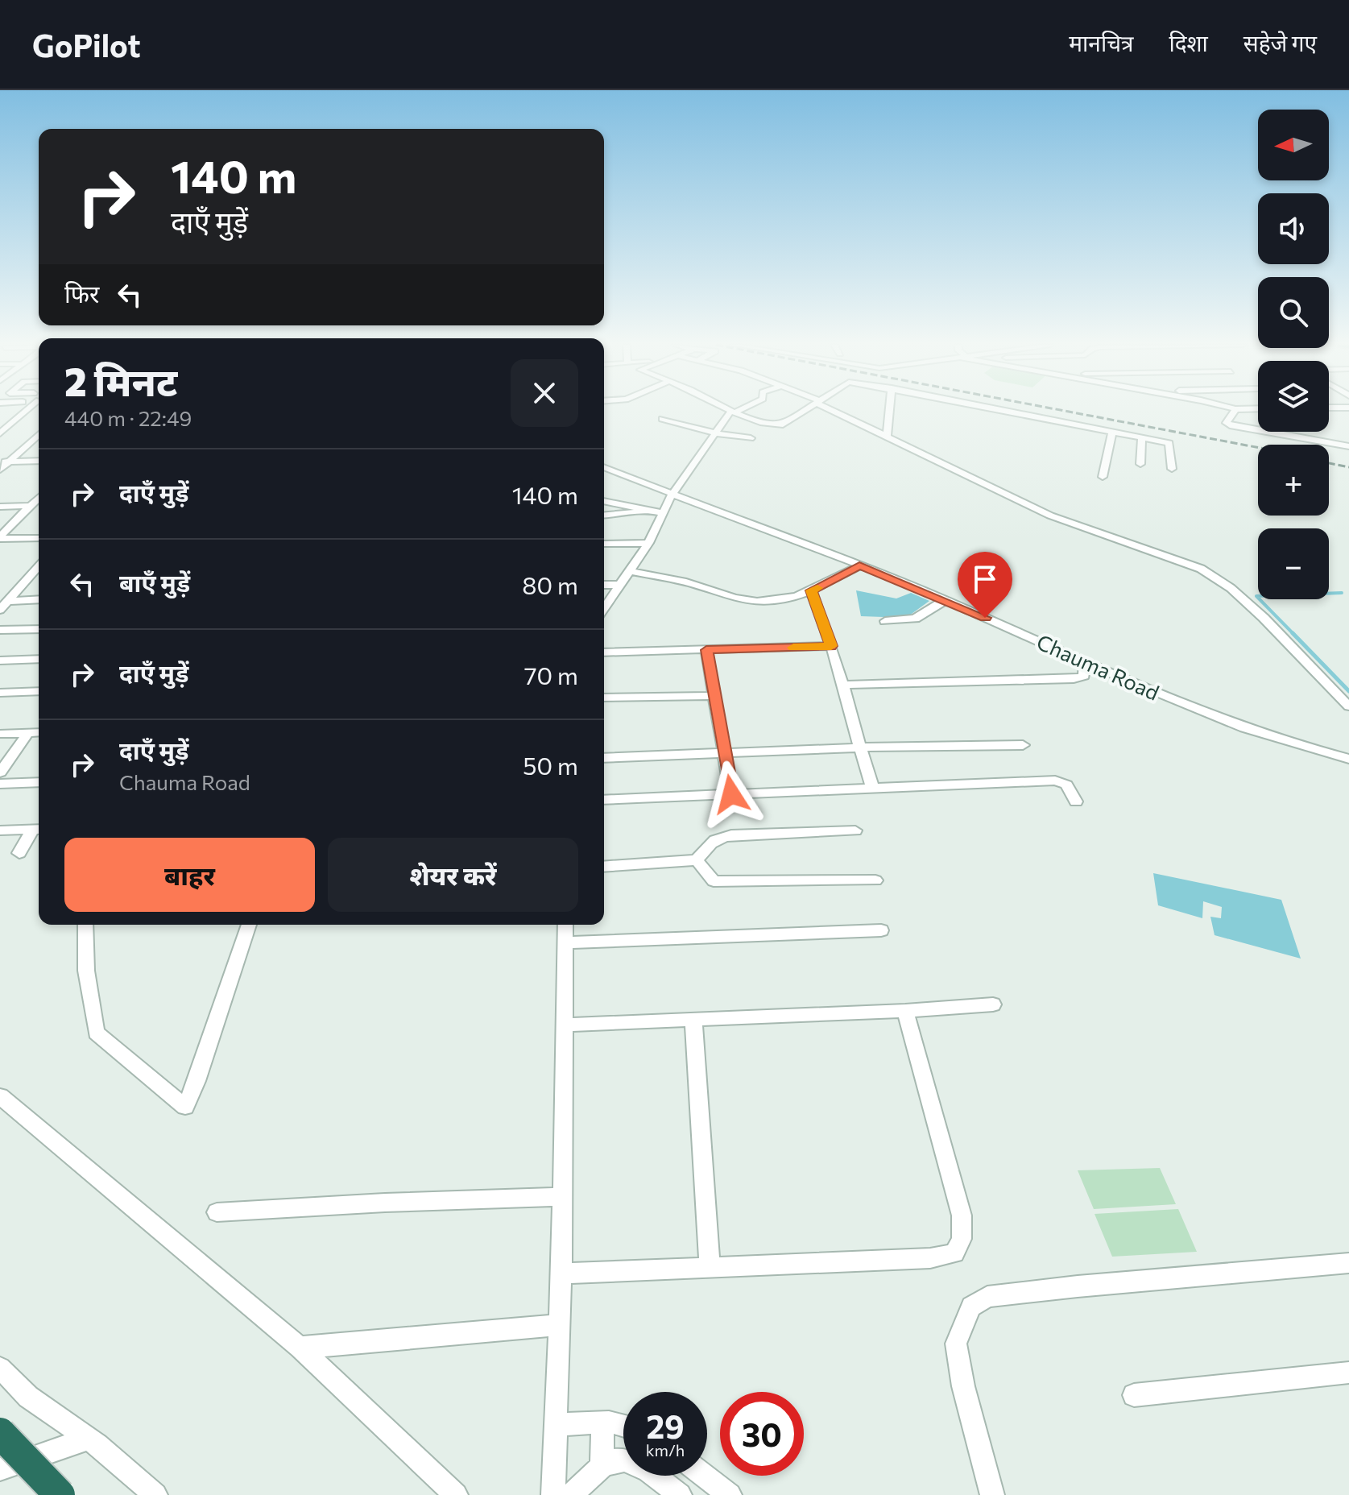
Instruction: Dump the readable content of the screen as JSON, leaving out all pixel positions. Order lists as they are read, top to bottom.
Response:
{
  "streets": {
    "street": ["Chauma Road"]
  },
  "north": "left",
  "page": {
    "header": "GoPilot",
    "nav": ["मानचित्र", "दिशा", "सहेजे गए"],
    "map_buttons": ["+", "−"],
    "turn": ["140 m", "दाएँ मुड़ें"],
    "then": "फिर",
    "heading": ["2 मिनट", "440 m · 22:49"],
    "list": [
      {
        "name": "दाएँ मुड़ें",
        "value": "140 m"
      },
      {
        "name": "बाएँ मुड़ें",
        "value": "80 m"
      },
      {
        "name": "दाएँ मुड़ें",
        "value": "70 m"
      },
      {
        "name": "दाएँ मुड़ें",
        "note": "Chauma Road",
        "value": "50 m"
      }
    ],
    "buttons": ["बाहर", "शेयर करें"],
    "speed": "29 km/h",
    "limit": "30"
  }
}
